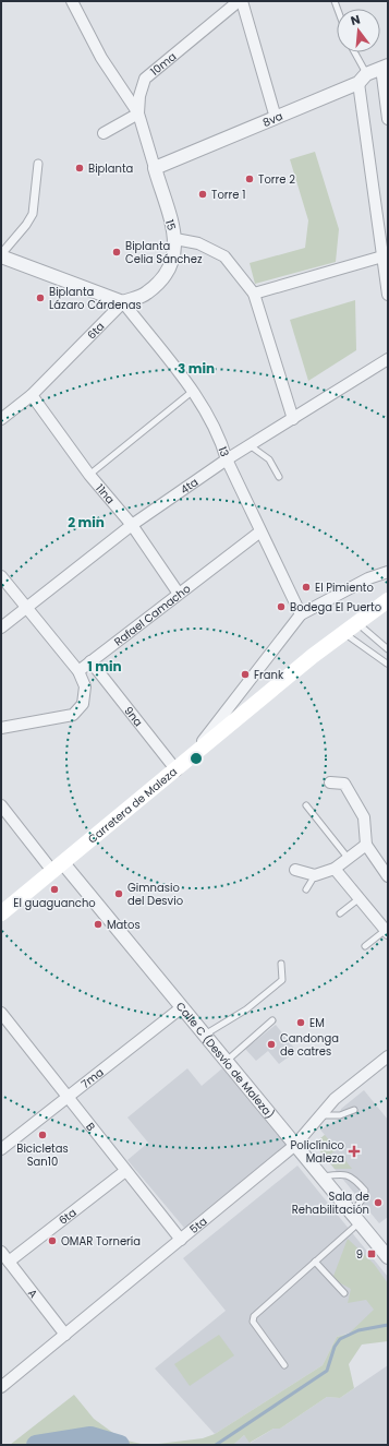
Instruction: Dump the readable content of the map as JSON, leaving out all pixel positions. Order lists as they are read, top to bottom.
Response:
{
  "streets": {
    "main road": ["Carretera de Maleza"],
    "street": [
      "10ma",
      "8va",
      "15",
      "6ta",
      "13",
      "4ta",
      "11na",
      "Rafael Camacho",
      "9na",
      "Calle C (Desvío de Maleza)",
      "7ma",
      "B",
      "5ta",
      "A"
    ]
  },
  "crossings": [
    ["10ma", "15"],
    ["8va", "15"],
    ["15", "6ta"],
    ["15", "4ta"],
    ["6ta", "13"],
    ["6ta", "11na"],
    ["6ta", "B"],
    ["6ta", "A"],
    ["13", "4ta"],
    ["13", "Rafael Camacho"],
    ["4ta", "11na"],
    ["11na", "Rafael Camacho"],
    ["Rafael Camacho", "9na"],
    ["9na", "Carretera de Maleza"],
    ["Carretera de Maleza", "Calle C (Desvío de Maleza)"],
    ["Calle C (Desvío de Maleza)", "7ma"],
    ["Calle C (Desvío de Maleza)", "5ta"],
    ["7ma", "B"],
    ["B", "5ta"],
    ["5ta", "A"]
  ],
  "places": {
    "other": [
      "Biplanta",
      "Torre 2",
      "Torre 1",
      "Biplanta Celia Sánchez",
      "Biplanta Lázaro Cárdenas",
      "El Pimiento",
      "Bodega El Puerto",
      "Frank",
      "El guaguancho",
      "Gimnasio del Desvio",
      "Matos",
      "EM",
      "Candonga de catres",
      "Bicicletas San10",
      "Sala de Rehabilitación",
      "OMAR Tornería"
    ],
    "health": ["Policlínico Maleza"],
    "transit": ["9"]
  },
  "north": "top",
  "rings": ["3 min", "2 min", "1 min"]
}
